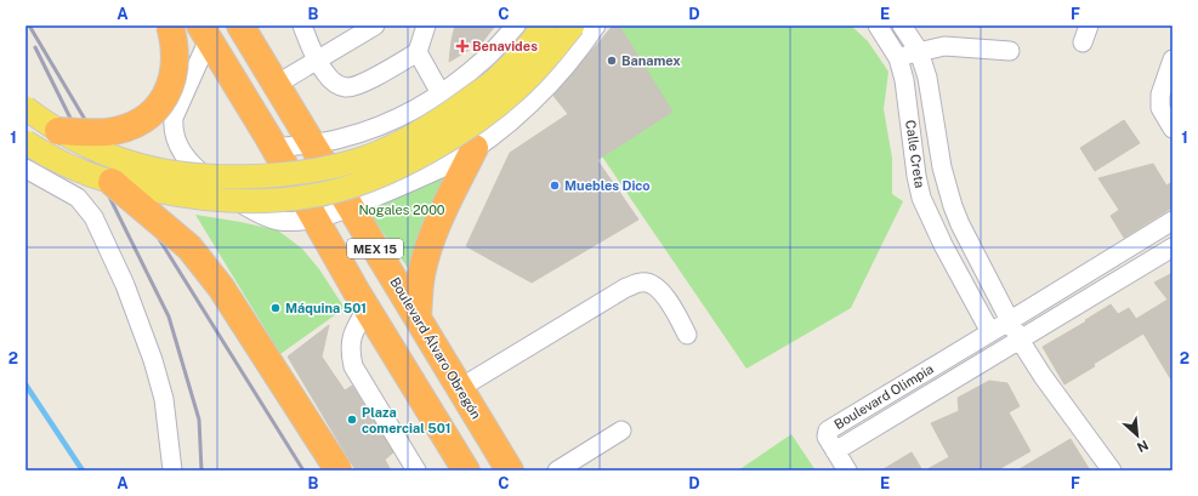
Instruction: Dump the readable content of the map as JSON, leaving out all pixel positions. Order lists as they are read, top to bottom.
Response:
{
  "streets": {
    "highway": ["MEX 15", "Boulevard Álvaro Obregón"],
    "street": ["Calle Creta", "Boulevard Olimpia"]
  },
  "crossings": [
    ["Calle Creta", "Boulevard Olimpia"]
  ],
  "parks": ["Nogales 2000"],
  "places": {
    "health": ["Benavides"],
    "other": [
      "Banamex",
      "Muebles Dico",
      "Máquina 501",
      "Plaza comercial 501"
    ]
  },
  "north": "bottom right",
  "grid": {
    "columns": [
      "A",
      "B",
      "C",
      "D",
      "E",
      "F"
    ],
    "rows": ["1", "2"]
  }
}
